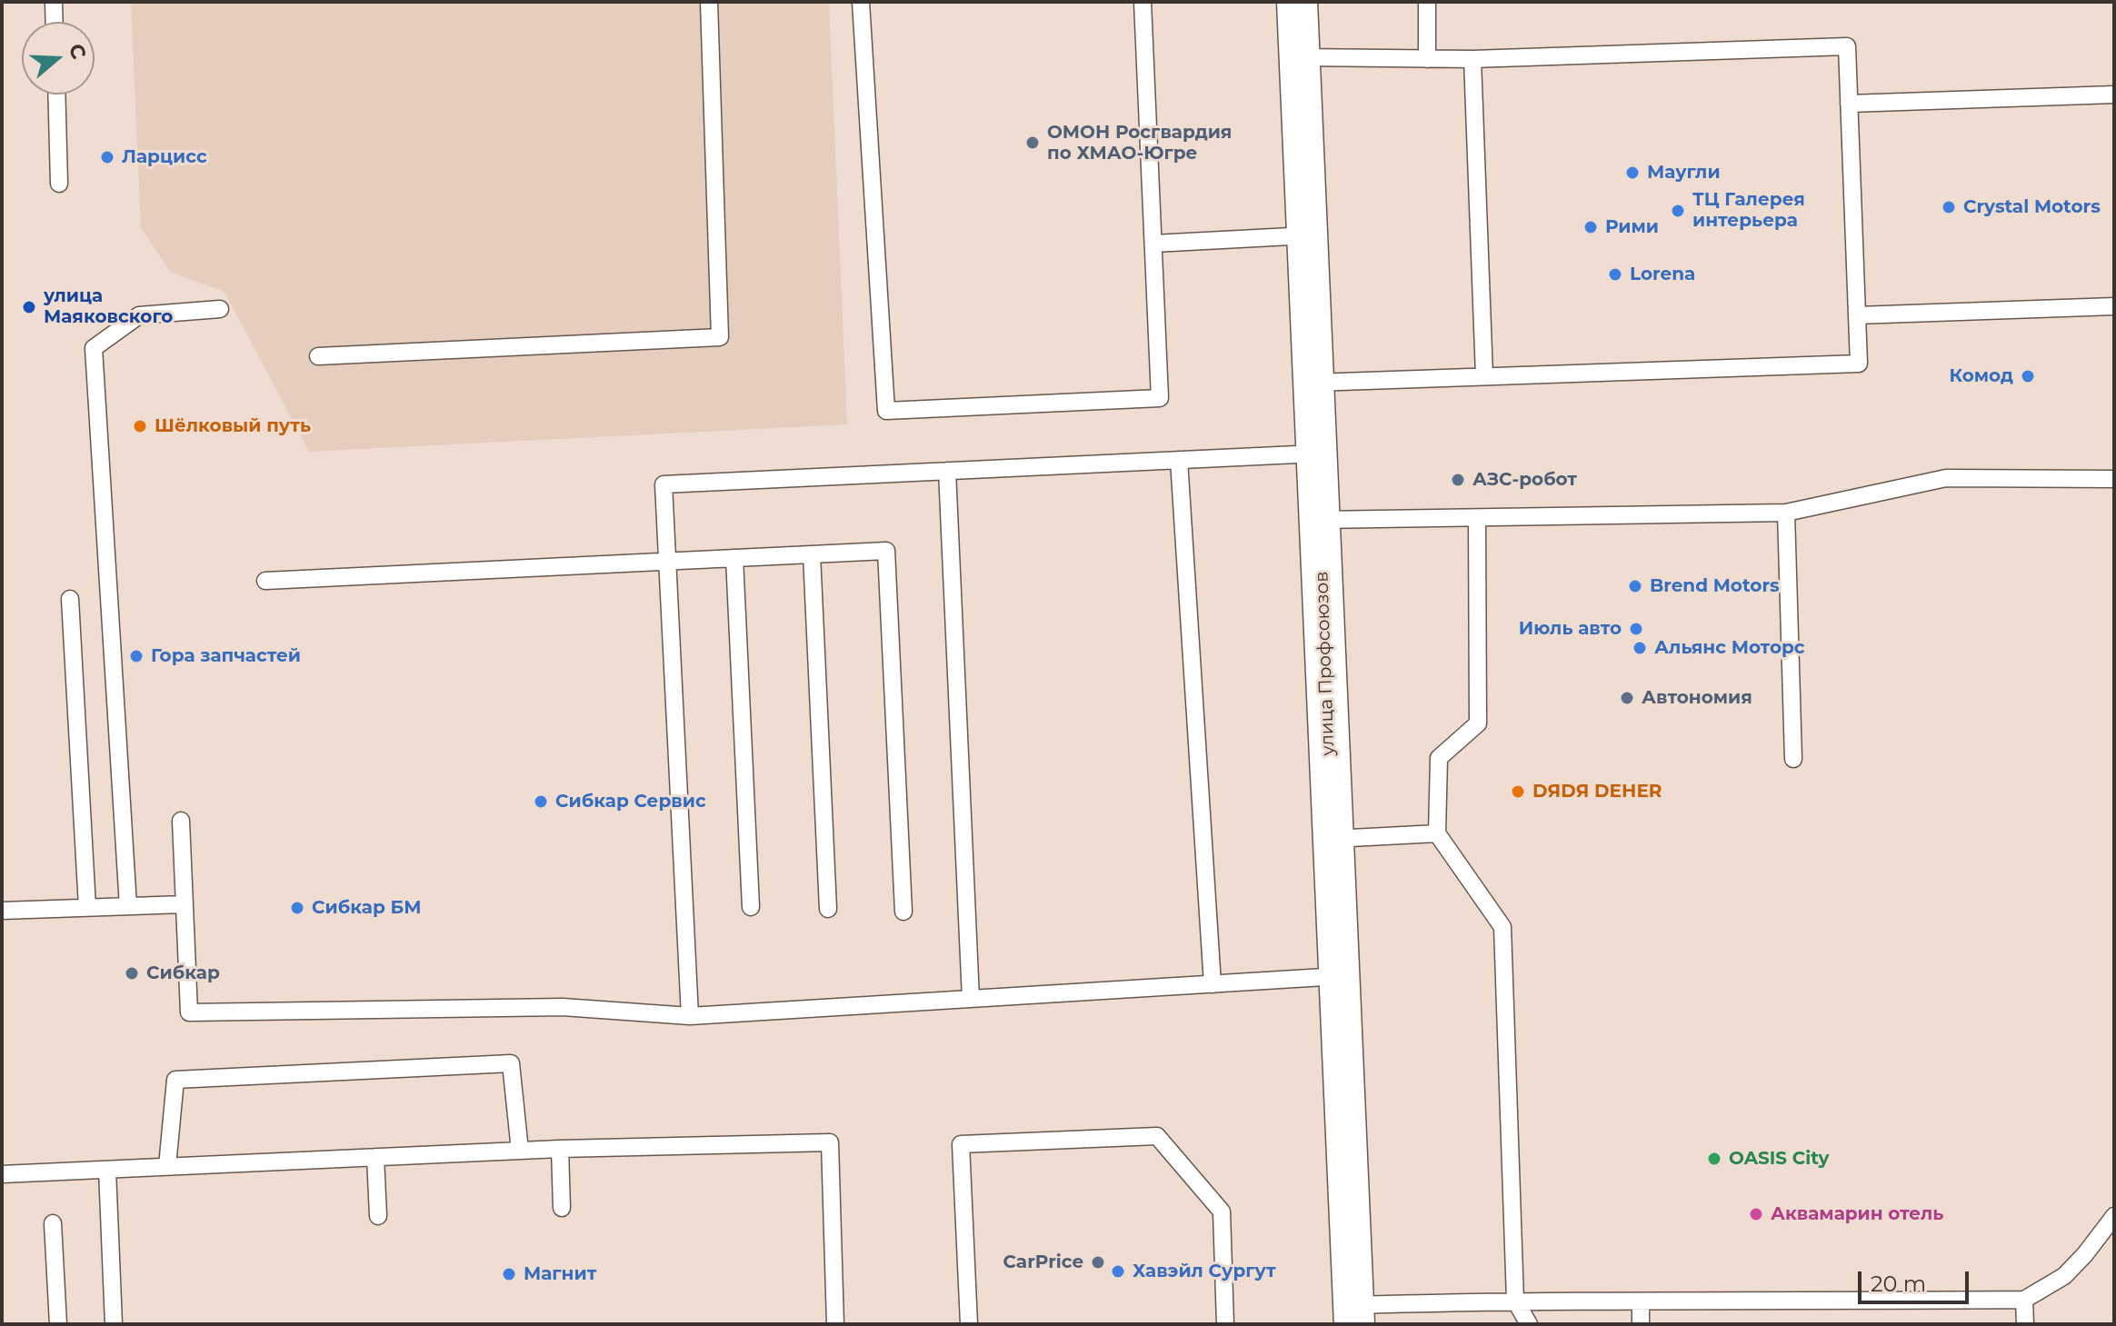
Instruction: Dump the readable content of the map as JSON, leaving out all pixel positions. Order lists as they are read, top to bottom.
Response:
{
  "streets": {
    "main road": ["улица Профсоюзов"]
  },
  "places": [
    "ОМОН Росгвардия по ХМАО-Югре",
    "Ларцисс",
    "Маугли",
    "Crystal Motors",
    "ТЦ Галерея интерьера",
    "Рими",
    "Lorena",
    "улица Маяковского",
    "Комод",
    "Шёлковый путь",
    "АЗС-робот",
    "Brend Motors",
    "Июль авто",
    "Альянс Моторс",
    "Гора запчастей",
    "Автономия",
    "DЯDЯ DЕНЕR",
    "Сибкар Сервис",
    "Сибкар БМ",
    "Сибкар",
    "OASIS City",
    "Аквамарин отель",
    "CarPrice",
    "Хавэйл Сургут",
    "Магнит"
  ],
  "scale_bar": "20 m",
  "north": "right"
}
